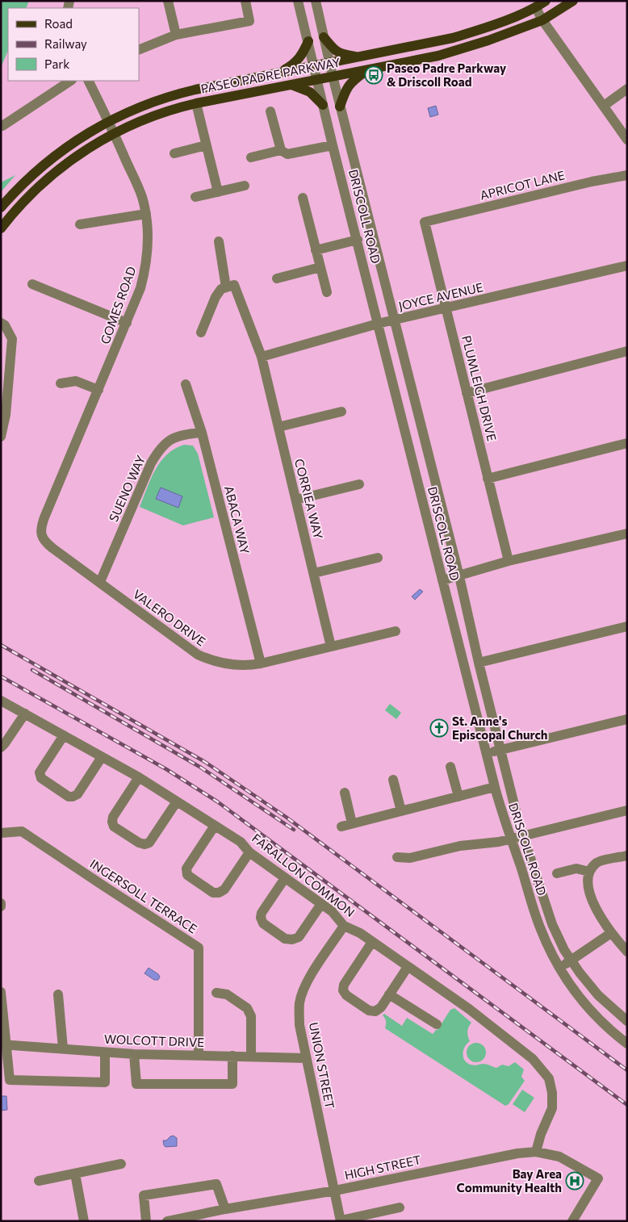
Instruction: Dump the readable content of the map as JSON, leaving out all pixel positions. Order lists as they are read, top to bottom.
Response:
{
  "streets": {
    "main road": ["PASEO PADRE PARKWAY"],
    "street": [
      "APRICOT LANE",
      "DRISCOLL ROAD",
      "JOYCE AVENUE",
      "GOMES ROAD",
      "PLUMLEIGH DRIVE",
      "SUENO WAY",
      "CORRIEA WAY",
      "ABACA WAY",
      "VALERO DRIVE",
      "FARALLON COMMON",
      "INGERSOLL TERRACE",
      "WOLCOTT DRIVE",
      "UNION STREET",
      "HIGH STREET"
    ]
  },
  "crossings": [
    ["PASEO PADRE PARKWAY", "DRISCOLL ROAD"],
    ["PASEO PADRE PARKWAY", "GOMES ROAD"],
    ["APRICOT LANE", "PLUMLEIGH DRIVE"],
    ["DRISCOLL ROAD", "JOYCE AVENUE"],
    ["JOYCE AVENUE", "PLUMLEIGH DRIVE"],
    ["JOYCE AVENUE", "CORRIEA WAY"],
    ["GOMES ROAD", "VALERO DRIVE"],
    ["SUENO WAY", "ABACA WAY"],
    ["SUENO WAY", "VALERO DRIVE"],
    ["CORRIEA WAY", "VALERO DRIVE"],
    ["ABACA WAY", "VALERO DRIVE"],
    ["FARALLON COMMON", "UNION STREET"],
    ["FARALLON COMMON", "HIGH STREET"],
    ["INGERSOLL TERRACE", "WOLCOTT DRIVE"],
    ["WOLCOTT DRIVE", "UNION STREET"],
    ["UNION STREET", "HIGH STREET"]
  ],
  "places": {
    "bus stop": ["Paseo Padre Parkway & Driscoll Road"],
    "church": ["St. Anne's Episcopal Church"],
    "hospital": ["Bay Area Community Health"]
  },
  "legend": ["Road", "Railway", "Park"]
}
